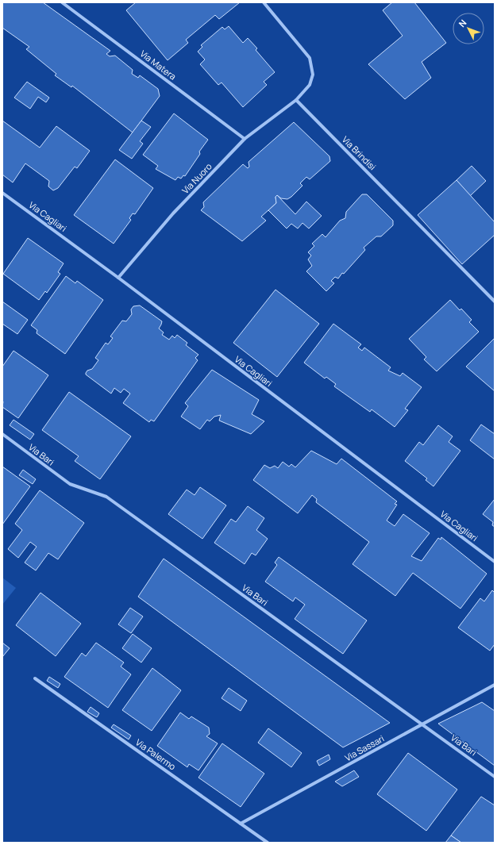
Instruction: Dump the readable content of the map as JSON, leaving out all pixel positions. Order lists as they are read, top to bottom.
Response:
{
  "streets": {
    "street": [
      "Via Matera",
      "Via Brindisi",
      "Via Nuoro",
      "Via Cagliari",
      "Via Bari",
      "Via Sassari",
      "Via Palermo"
    ]
  },
  "crossings": [
    ["Via Matera", "Via Nuoro"],
    ["Via Brindisi", "Via Nuoro"],
    ["Via Nuoro", "Via Cagliari"],
    ["Via Bari", "Via Sassari"],
    ["Via Sassari", "Via Palermo"]
  ],
  "north": "top left"
}
